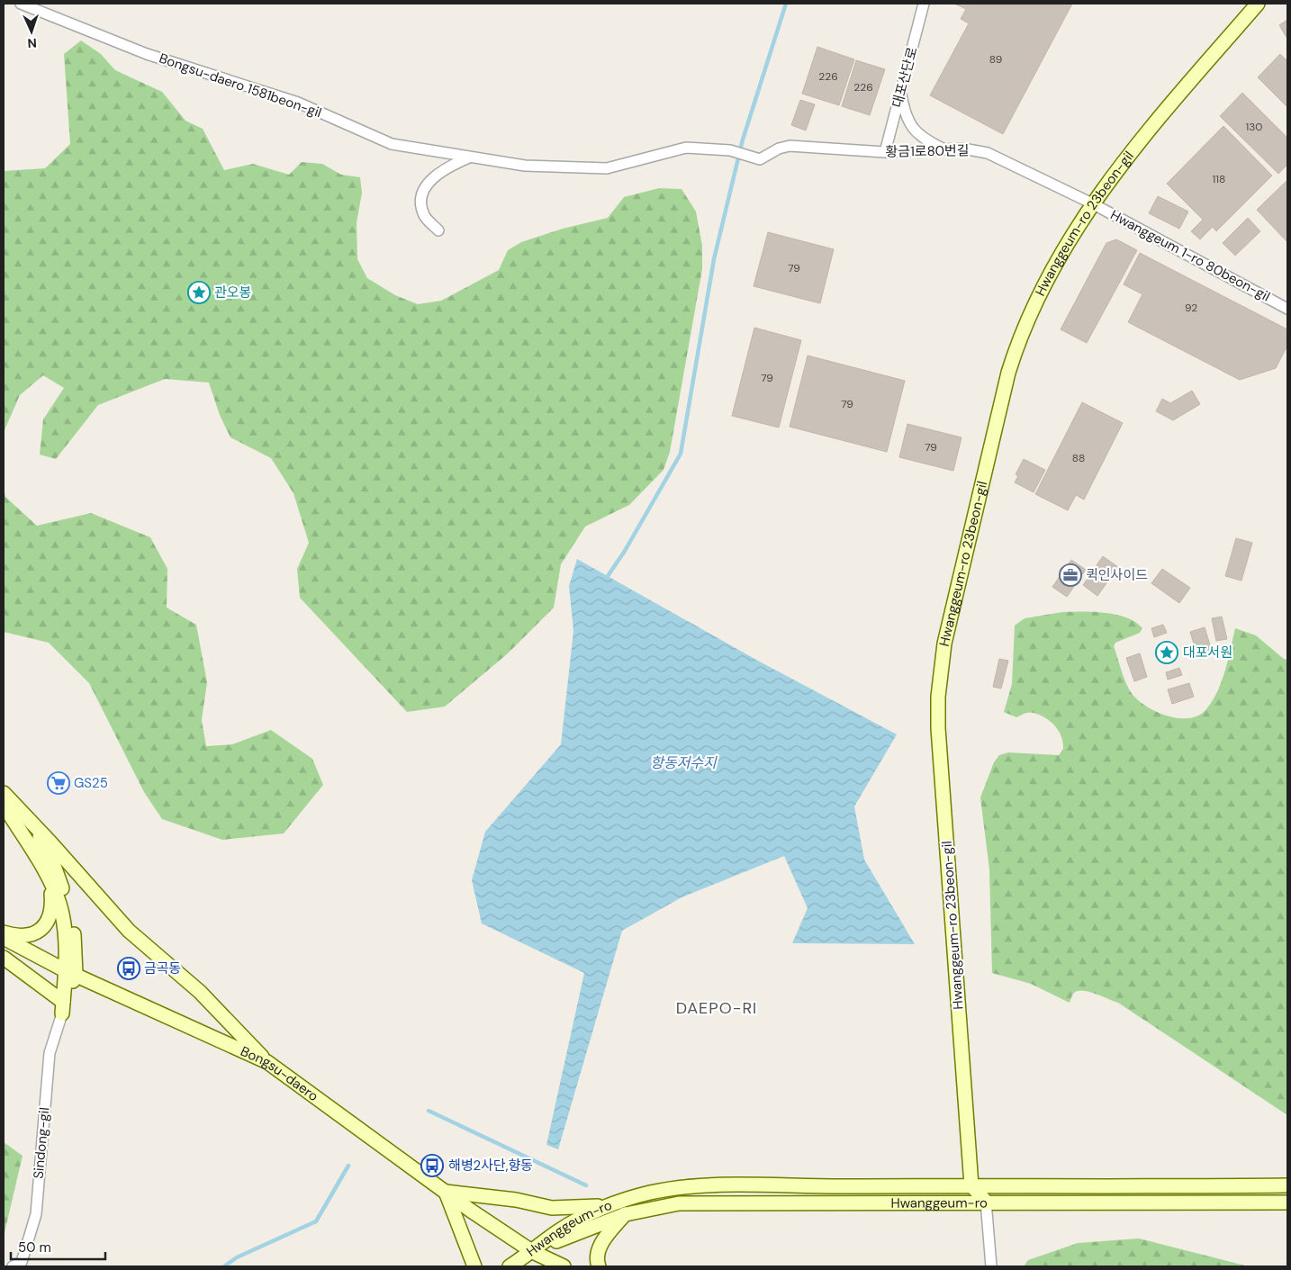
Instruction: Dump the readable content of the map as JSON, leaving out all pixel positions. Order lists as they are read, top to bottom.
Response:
{
  "streets": {
    "street": [
      "대포산단로",
      "Bongsu-daero 1581beon-gil",
      "황금1로80번길",
      "Hwanggeum-ro 23beon-gil",
      "Hwanggeum 1-ro 80beon-gil",
      "Bongsu-daero",
      "Sindong-gil",
      "Hwanggeum-ro"
    ]
  },
  "crossings": [
    ["대포산단로", "황금1로80번길"],
    ["Bongsu-daero 1581beon-gil", "황금1로80번길"],
    ["황금1로80번길", "Hwanggeum-ro 23beon-gil"],
    ["황금1로80번길", "Hwanggeum 1-ro 80beon-gil"],
    ["Hwanggeum-ro 23beon-gil", "Hwanggeum 1-ro 80beon-gil"],
    ["Hwanggeum-ro 23beon-gil", "Hwanggeum-ro"],
    ["Bongsu-daero", "Hwanggeum-ro"]
  ],
  "districts": ["DAEPO-RI"],
  "water": ["항동저수지"],
  "places": {
    "place": ["관오봉", "대포서원"],
    "office": ["퀵인사이드"],
    "supermarket": ["GS25"],
    "bus stop": ["금곡동", "해병2사단,향동"]
  },
  "house_numbers": [
    "89",
    "226",
    "226",
    "130",
    "118",
    "79",
    "92",
    "79",
    "79",
    "79",
    "88"
  ],
  "scale_bar": "50 m",
  "north": "bottom"
}
